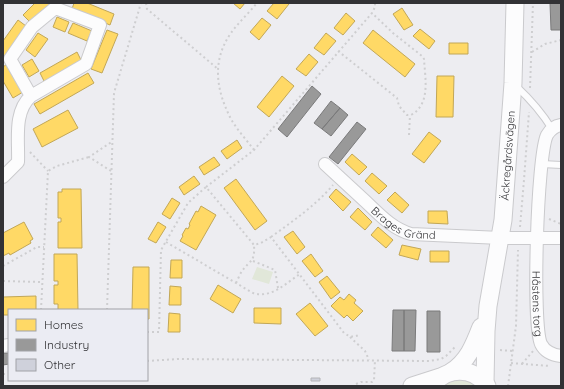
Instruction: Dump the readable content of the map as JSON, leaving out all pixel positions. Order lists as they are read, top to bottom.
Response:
{
  "streets": {
    "street": ["Äckregårdsvägen", "Brages Gränd", "Håstens torg"]
  },
  "crossings": [
    ["Äckregårdsvägen", "Brages Gränd"]
  ],
  "legend": ["Homes", "Industry", "Other"]
}
